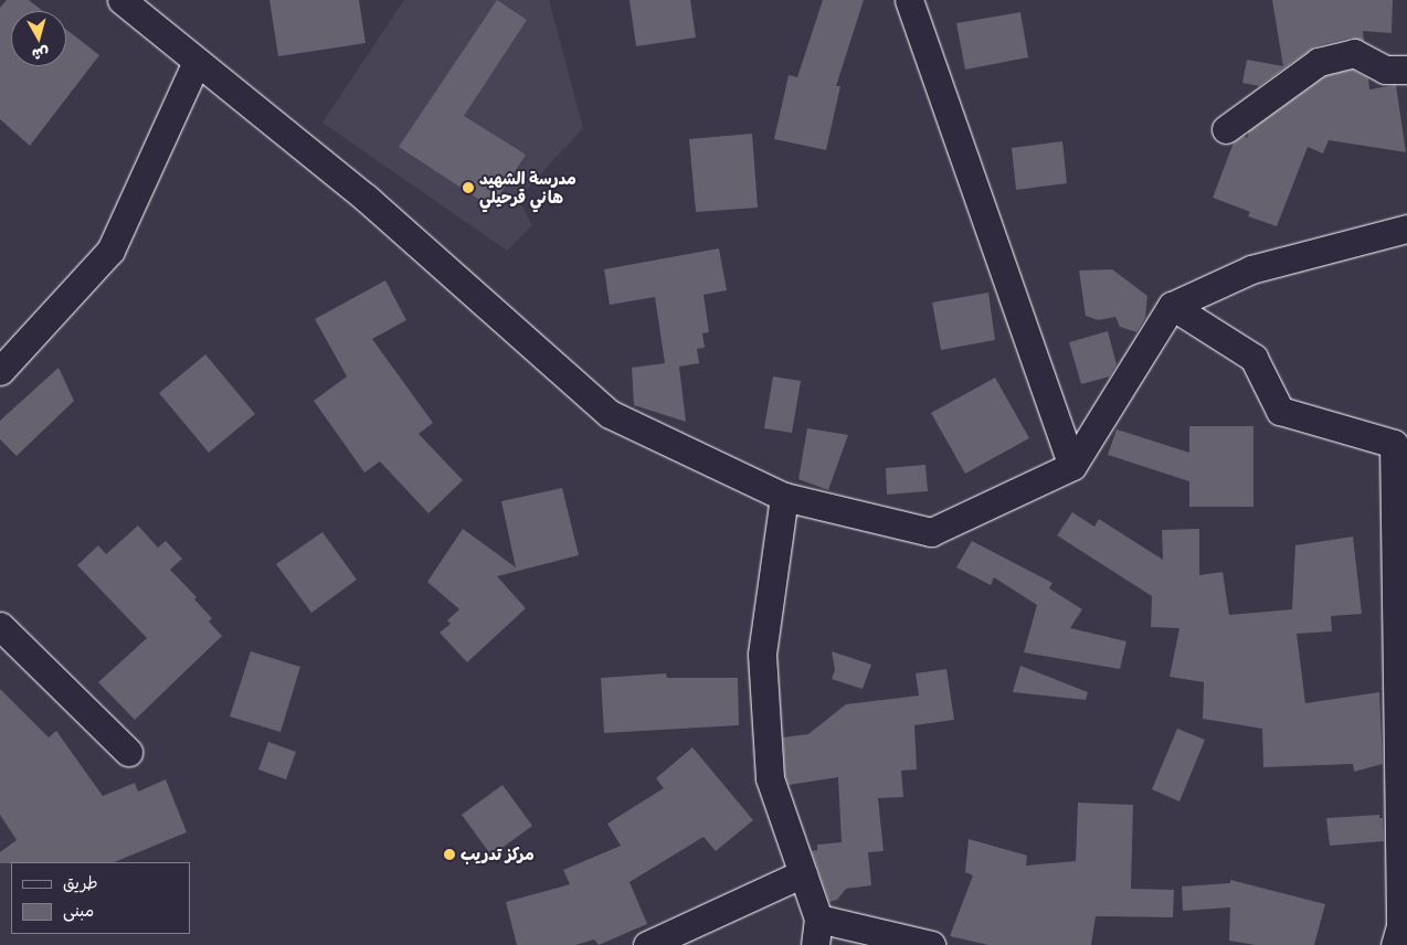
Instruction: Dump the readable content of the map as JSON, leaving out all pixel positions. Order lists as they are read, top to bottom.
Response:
{
  "places": ["مدرسة الشهيد هاني قرحيلي", "مركز تدريب"],
  "legend": ["طريق", "مبنى"],
  "north": "bottom"
}
